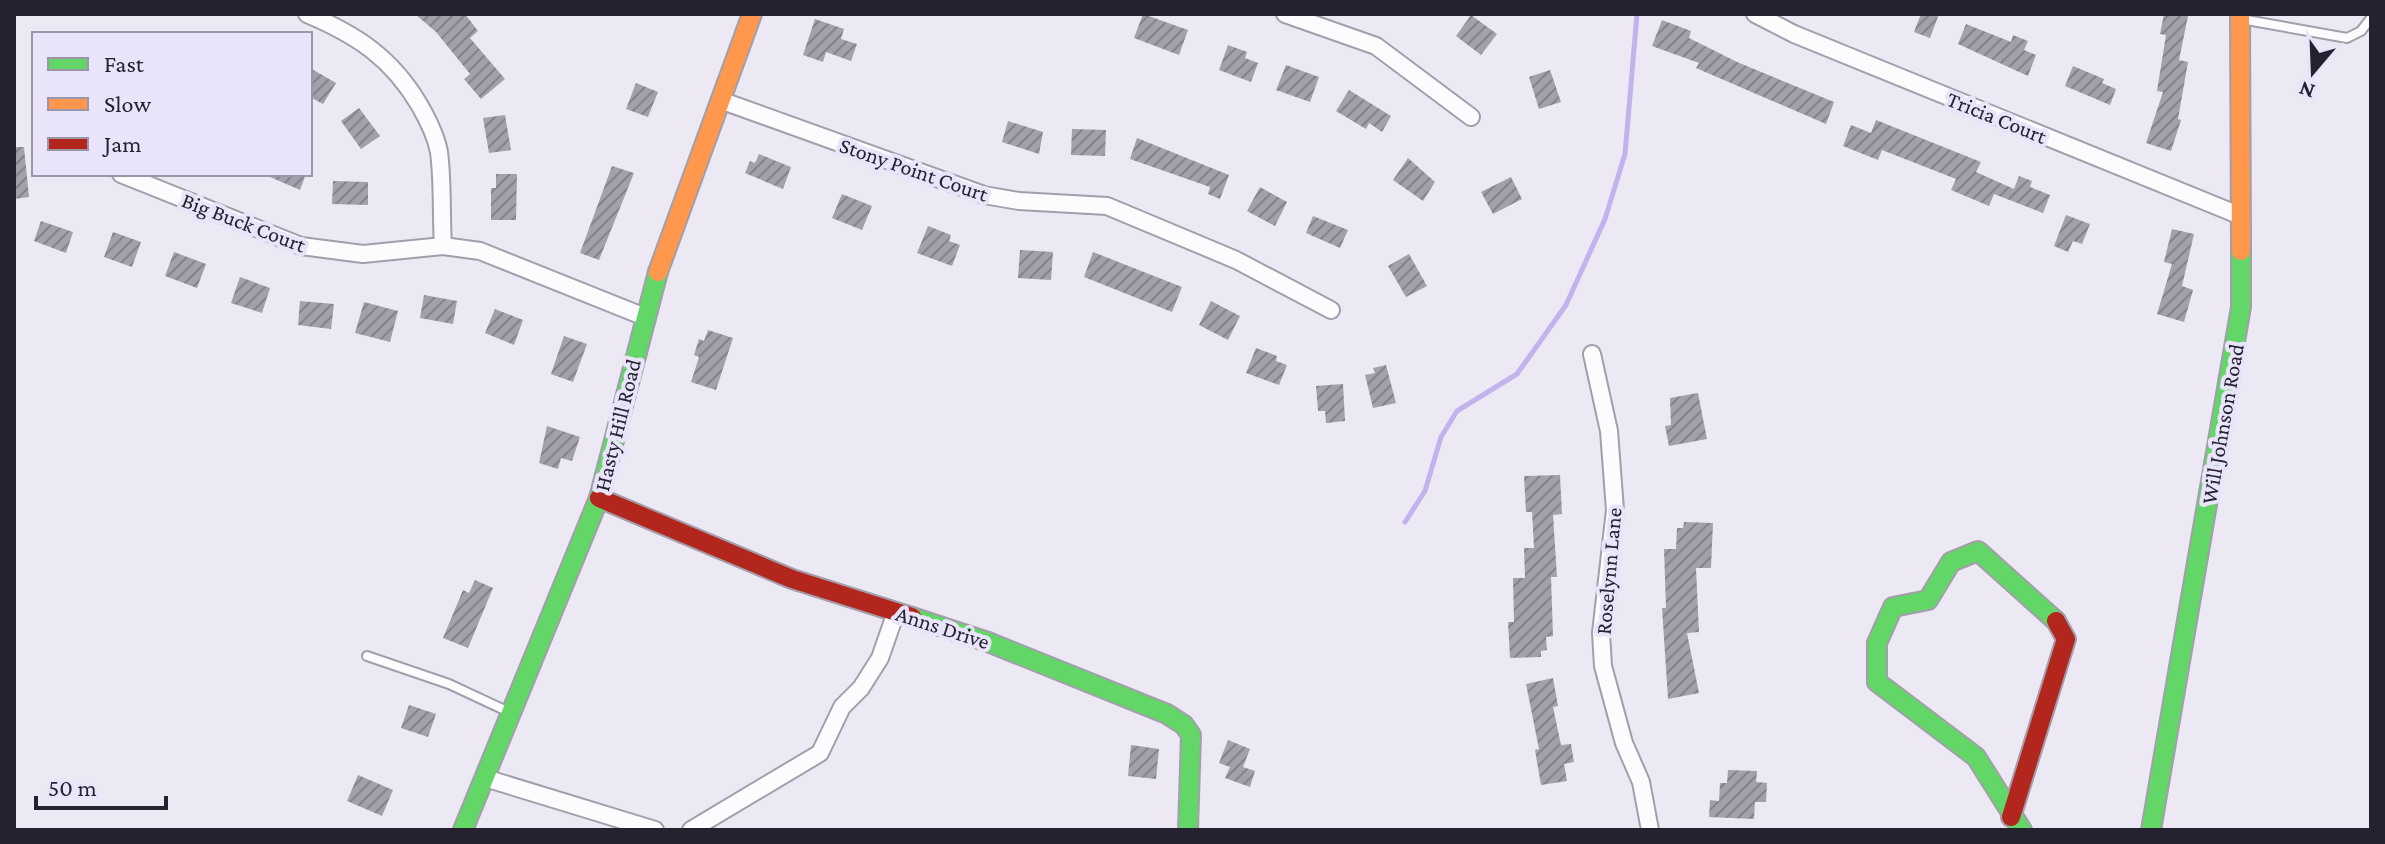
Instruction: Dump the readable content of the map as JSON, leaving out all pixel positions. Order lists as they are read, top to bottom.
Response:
{
  "streets": {
    "street": [
      "Tricia Court",
      "Stony Point Court",
      "Big Buck Court",
      "Will Johnson Road",
      "Hasty Hill Road",
      "Roselynn Lane",
      "Anns Drive"
    ]
  },
  "crossings": [
    ["Tricia Court", "Will Johnson Road"],
    ["Stony Point Court", "Hasty Hill Road"],
    ["Big Buck Court", "Hasty Hill Road"],
    ["Hasty Hill Road", "Anns Drive"]
  ],
  "legend": ["Fast", "Slow", "Jam"],
  "scale_bar": "50 m",
  "north": "bottom"
}
